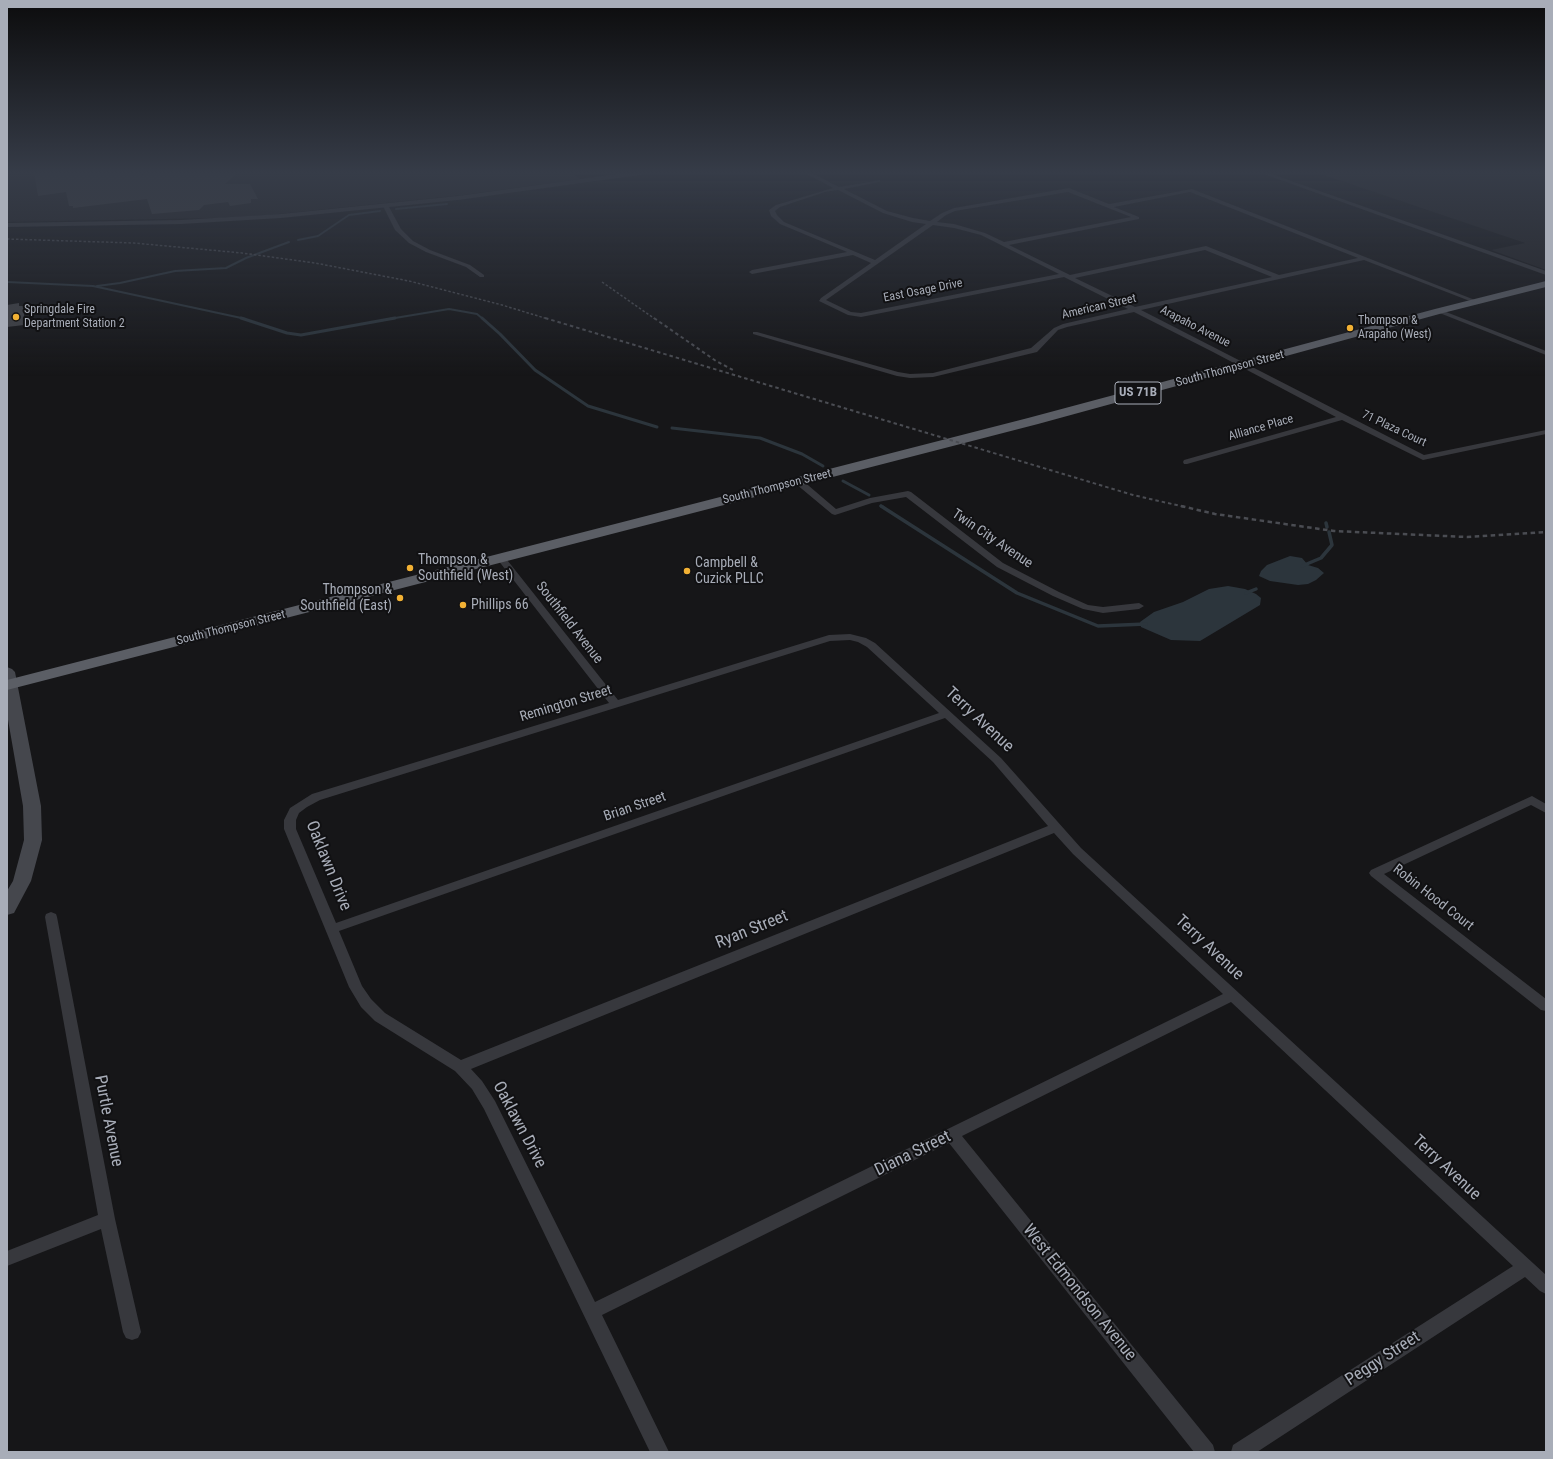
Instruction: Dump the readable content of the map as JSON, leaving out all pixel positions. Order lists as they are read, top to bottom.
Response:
{
  "streets": {
    "highway": ["South Thompson Street", "US 71B"],
    "street": [
      "East Osage Drive",
      "American Street",
      "Arapaho Avenue",
      "Alliance Place",
      "71 Plaza Court",
      "Twin City Avenue",
      "Southfield Avenue",
      "Remington Street",
      "Terry Avenue",
      "Brian Street",
      "Oaklawn Drive",
      "Robin Hood Court",
      "Ryan Street",
      "Purtle Avenue",
      "Diana Street",
      "West Edmondson Avenue",
      "Peggy Street"
    ]
  },
  "crossings": [
    ["East Osage Drive", "American Street"],
    ["East Osage Drive", "Arapaho Avenue"],
    ["American Street", "Arapaho Avenue"],
    ["Arapaho Avenue", "South Thompson Street"],
    ["Arapaho Avenue", "71 Plaza Court"],
    ["South Thompson Street", "71 Plaza Court"],
    ["South Thompson Street", "Twin City Avenue"],
    ["South Thompson Street", "Southfield Avenue"],
    ["Alliance Place", "71 Plaza Court"],
    ["Southfield Avenue", "Remington Street"],
    ["Remington Street", "Terry Avenue"],
    ["Remington Street", "Oaklawn Drive"],
    ["Terry Avenue", "Brian Street"],
    ["Terry Avenue", "Ryan Street"],
    ["Terry Avenue", "Diana Street"],
    ["Terry Avenue", "Peggy Street"],
    ["Brian Street", "Oaklawn Drive"],
    ["Oaklawn Drive", "Ryan Street"],
    ["Oaklawn Drive", "Diana Street"],
    ["Diana Street", "West Edmondson Avenue"]
  ],
  "places": [
    "Springdale Fire Department Station 2",
    "Thompson & Arapaho (West)",
    "Thompson & Southfield (West)",
    "Campbell & Cuzick PLLC",
    "Thompson & Southfield (East)",
    "Phillips 66"
  ]
}
